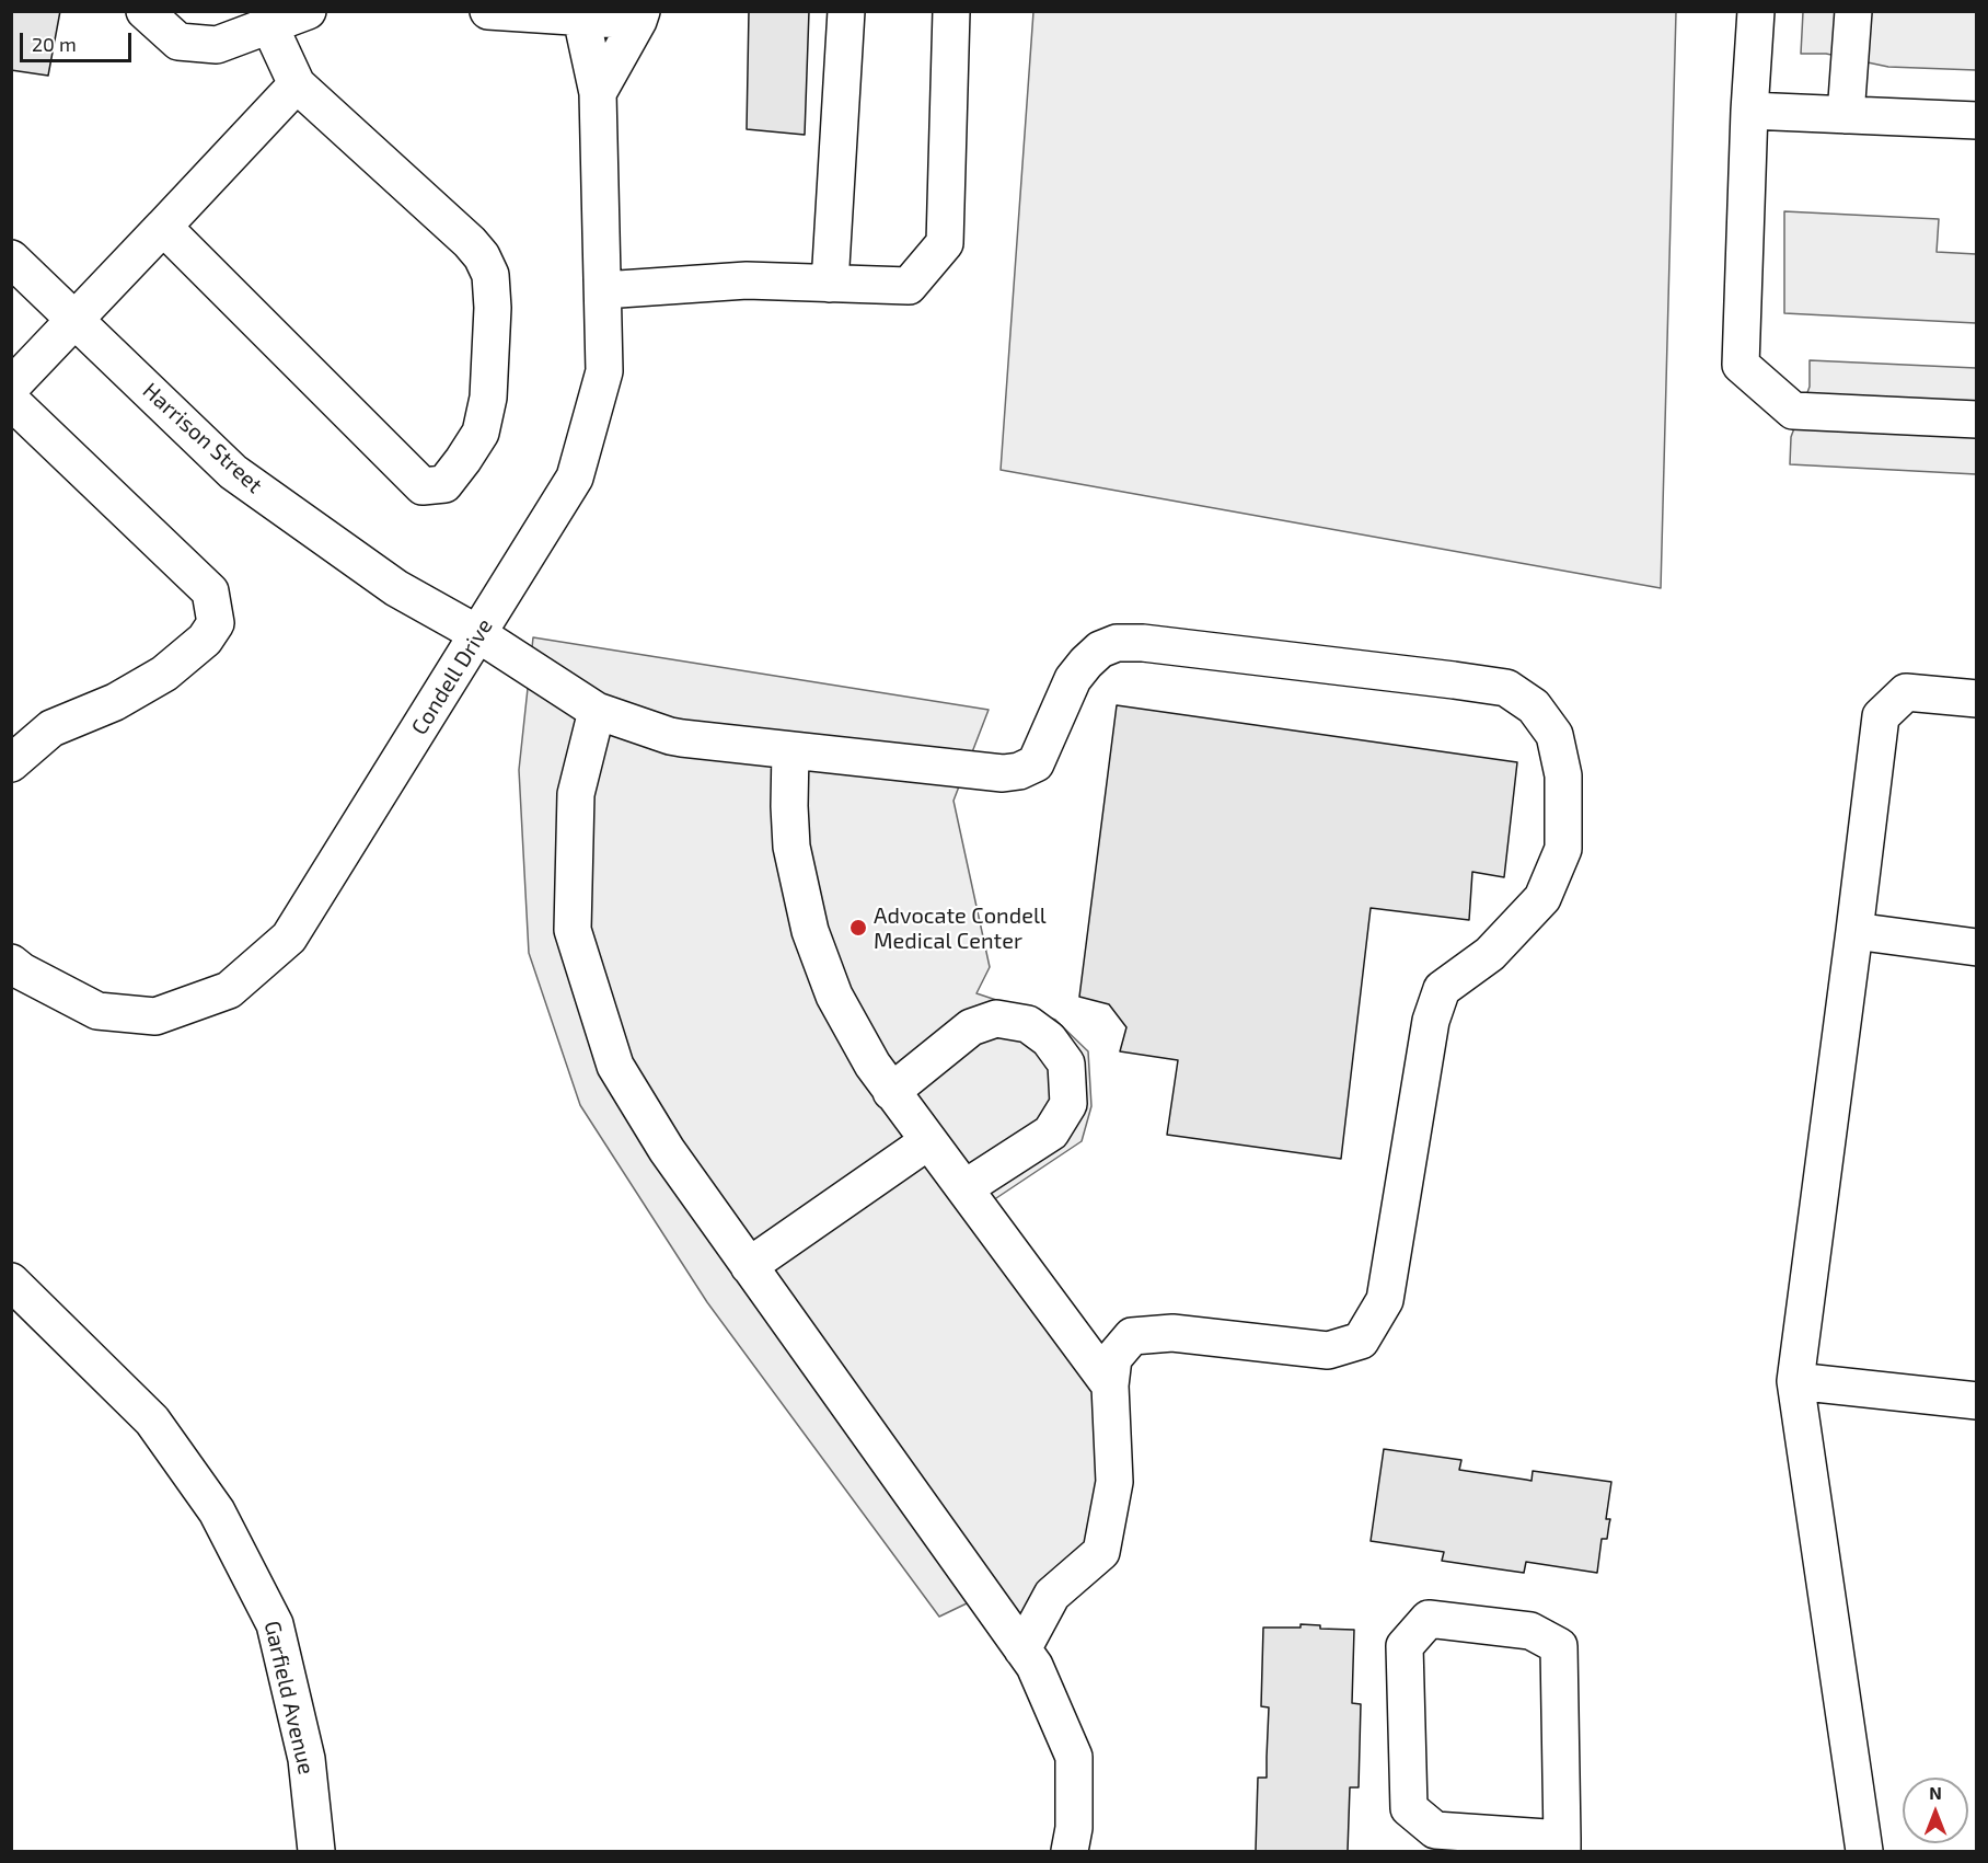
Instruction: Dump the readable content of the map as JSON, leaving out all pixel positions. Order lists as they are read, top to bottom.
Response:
{
  "streets": {
    "street": ["Harrison Street", "Condell Drive", "Garfield Avenue"]
  },
  "crossings": [
    ["Harrison Street", "Condell Drive"]
  ],
  "places": ["Advocate Condell Medical Center"],
  "scale_bar": "20 m",
  "north": "top"
}
